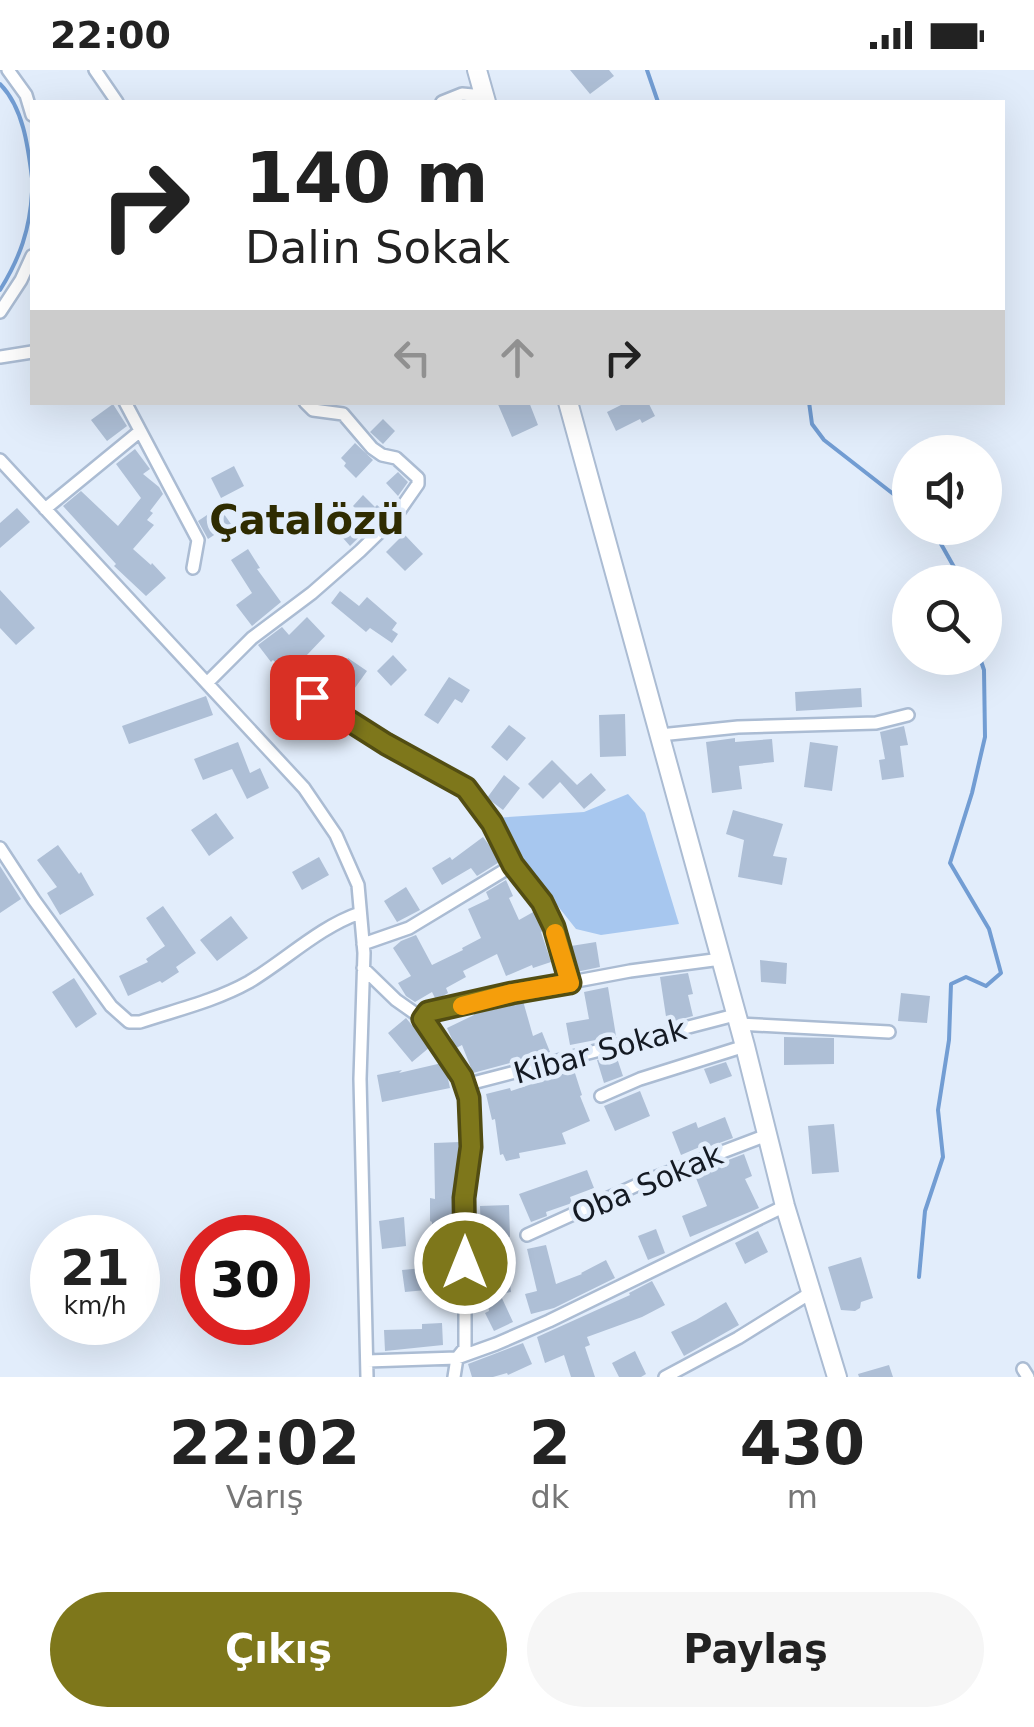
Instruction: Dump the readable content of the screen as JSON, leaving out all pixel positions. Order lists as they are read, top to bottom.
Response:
{
  "streets": {
    "street": ["Kibar Sokak", "Oba Sokak"]
  },
  "districts": ["Çatalözü"],
  "page": {
    "status": "22:00",
    "turn": ["140 m", "Dalin Sokak"],
    "speed": "21 km/h",
    "limit": "30",
    "eta": [
      "22:02",
      "Varış",
      "2",
      "dk",
      "430",
      "m"
    ],
    "buttons": ["Çıkış", "Paylaş"]
  }
}
